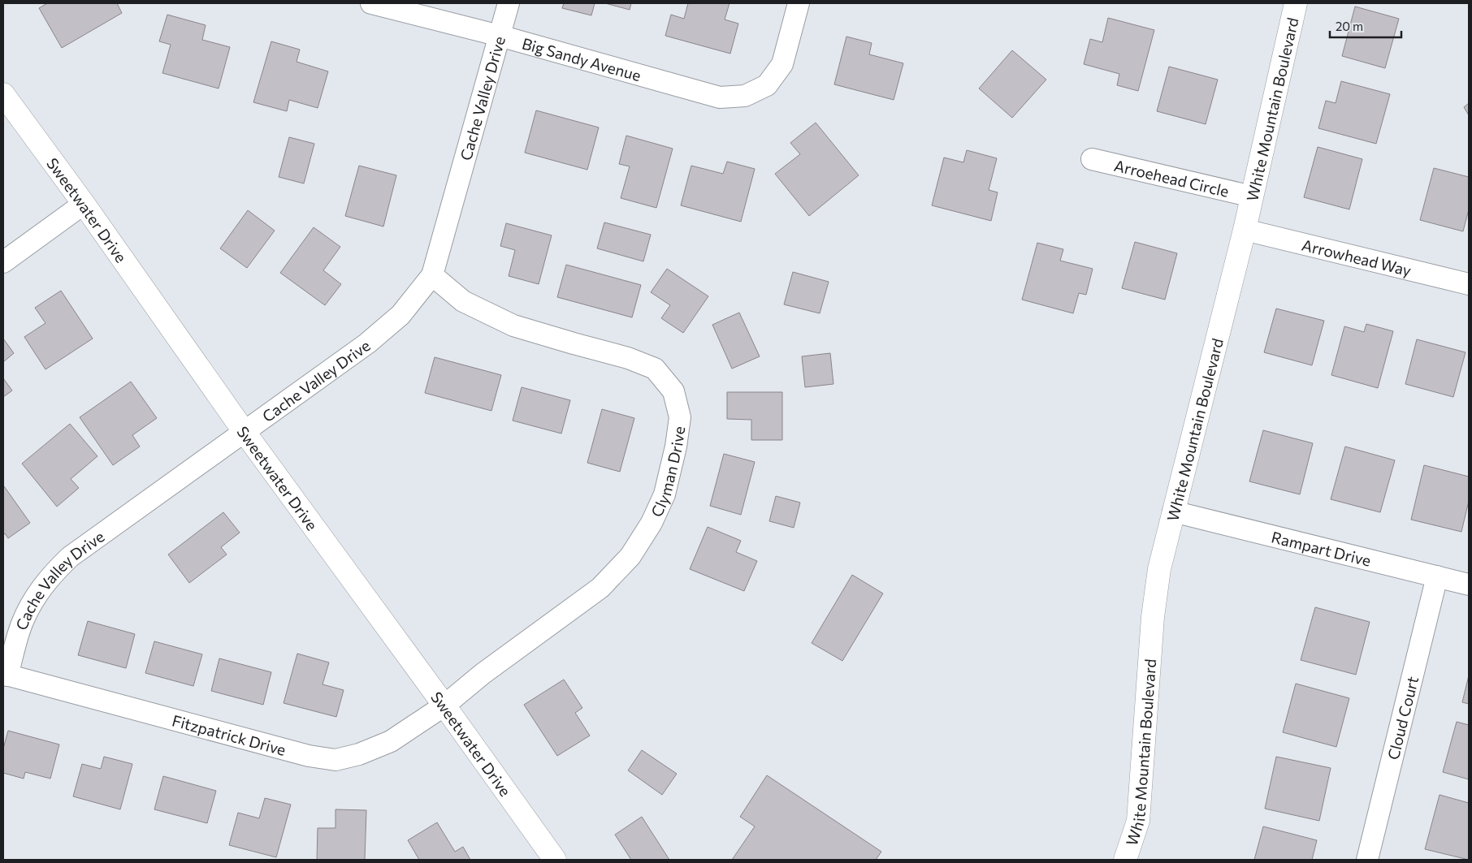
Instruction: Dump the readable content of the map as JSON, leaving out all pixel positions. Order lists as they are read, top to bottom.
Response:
{
  "streets": {
    "street": [
      "Big Sandy Avenue",
      "Cache Valley Drive",
      "White Mountain Boulevard",
      "Arroehead Circle",
      "Sweetwater Drive",
      "Arrowhead Way",
      "Clyman Drive",
      "Rampart Drive",
      "Cloud Court",
      "Fitzpatrick Drive"
    ]
  },
  "crossings": [
    ["Big Sandy Avenue", "Cache Valley Drive"],
    ["Cache Valley Drive", "Sweetwater Drive"],
    ["Cache Valley Drive", "Clyman Drive"],
    ["Cache Valley Drive", "Fitzpatrick Drive"],
    ["White Mountain Boulevard", "Arroehead Circle"],
    ["White Mountain Boulevard", "Arrowhead Way"],
    ["White Mountain Boulevard", "Rampart Drive"],
    ["Sweetwater Drive", "Clyman Drive"],
    ["Sweetwater Drive", "Fitzpatrick Drive"],
    ["Clyman Drive", "Fitzpatrick Drive"],
    ["Rampart Drive", "Cloud Court"]
  ],
  "scale_bar": "20 m"
}
